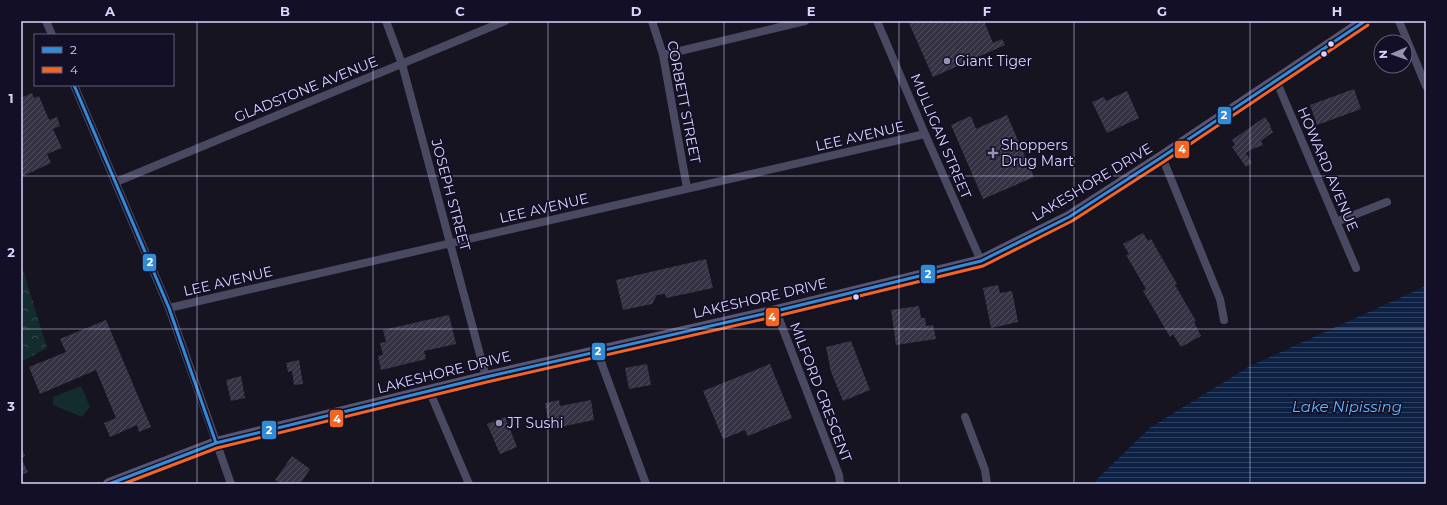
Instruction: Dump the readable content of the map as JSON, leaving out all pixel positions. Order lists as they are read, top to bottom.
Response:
{
  "streets": {
    "main road": ["LAKESHORE DRIVE"],
    "street": [
      "GLADSTONE AVENUE",
      "CORBETT STREET",
      "LEE AVENUE",
      "MULLIGAN STREET",
      "HOWARD AVENUE",
      "JOSEPH STREET",
      "MILFORD CRESCENT"
    ]
  },
  "crossings": [
    ["GLADSTONE AVENUE", "JOSEPH STREET"],
    ["CORBETT STREET", "LEE AVENUE"],
    ["LEE AVENUE", "MULLIGAN STREET"],
    ["LEE AVENUE", "JOSEPH STREET"],
    ["MULLIGAN STREET", "LAKESHORE DRIVE"],
    ["HOWARD AVENUE", "LAKESHORE DRIVE"],
    ["LAKESHORE DRIVE", "JOSEPH STREET"],
    ["LAKESHORE DRIVE", "MILFORD CRESCENT"]
  ],
  "water": ["Lake Nipissing"],
  "places": {
    "other": ["Giant Tiger", "JT Sushi"],
    "health": ["Shoppers Drug Mart"]
  },
  "lines": ["transit line 2", "transit line 4"],
  "legend": ["2", "4"],
  "north": "left",
  "grid": {
    "columns": [
      "A",
      "B",
      "C",
      "D",
      "E",
      "F",
      "G",
      "H"
    ],
    "rows": ["1", "2", "3"]
  }
}
